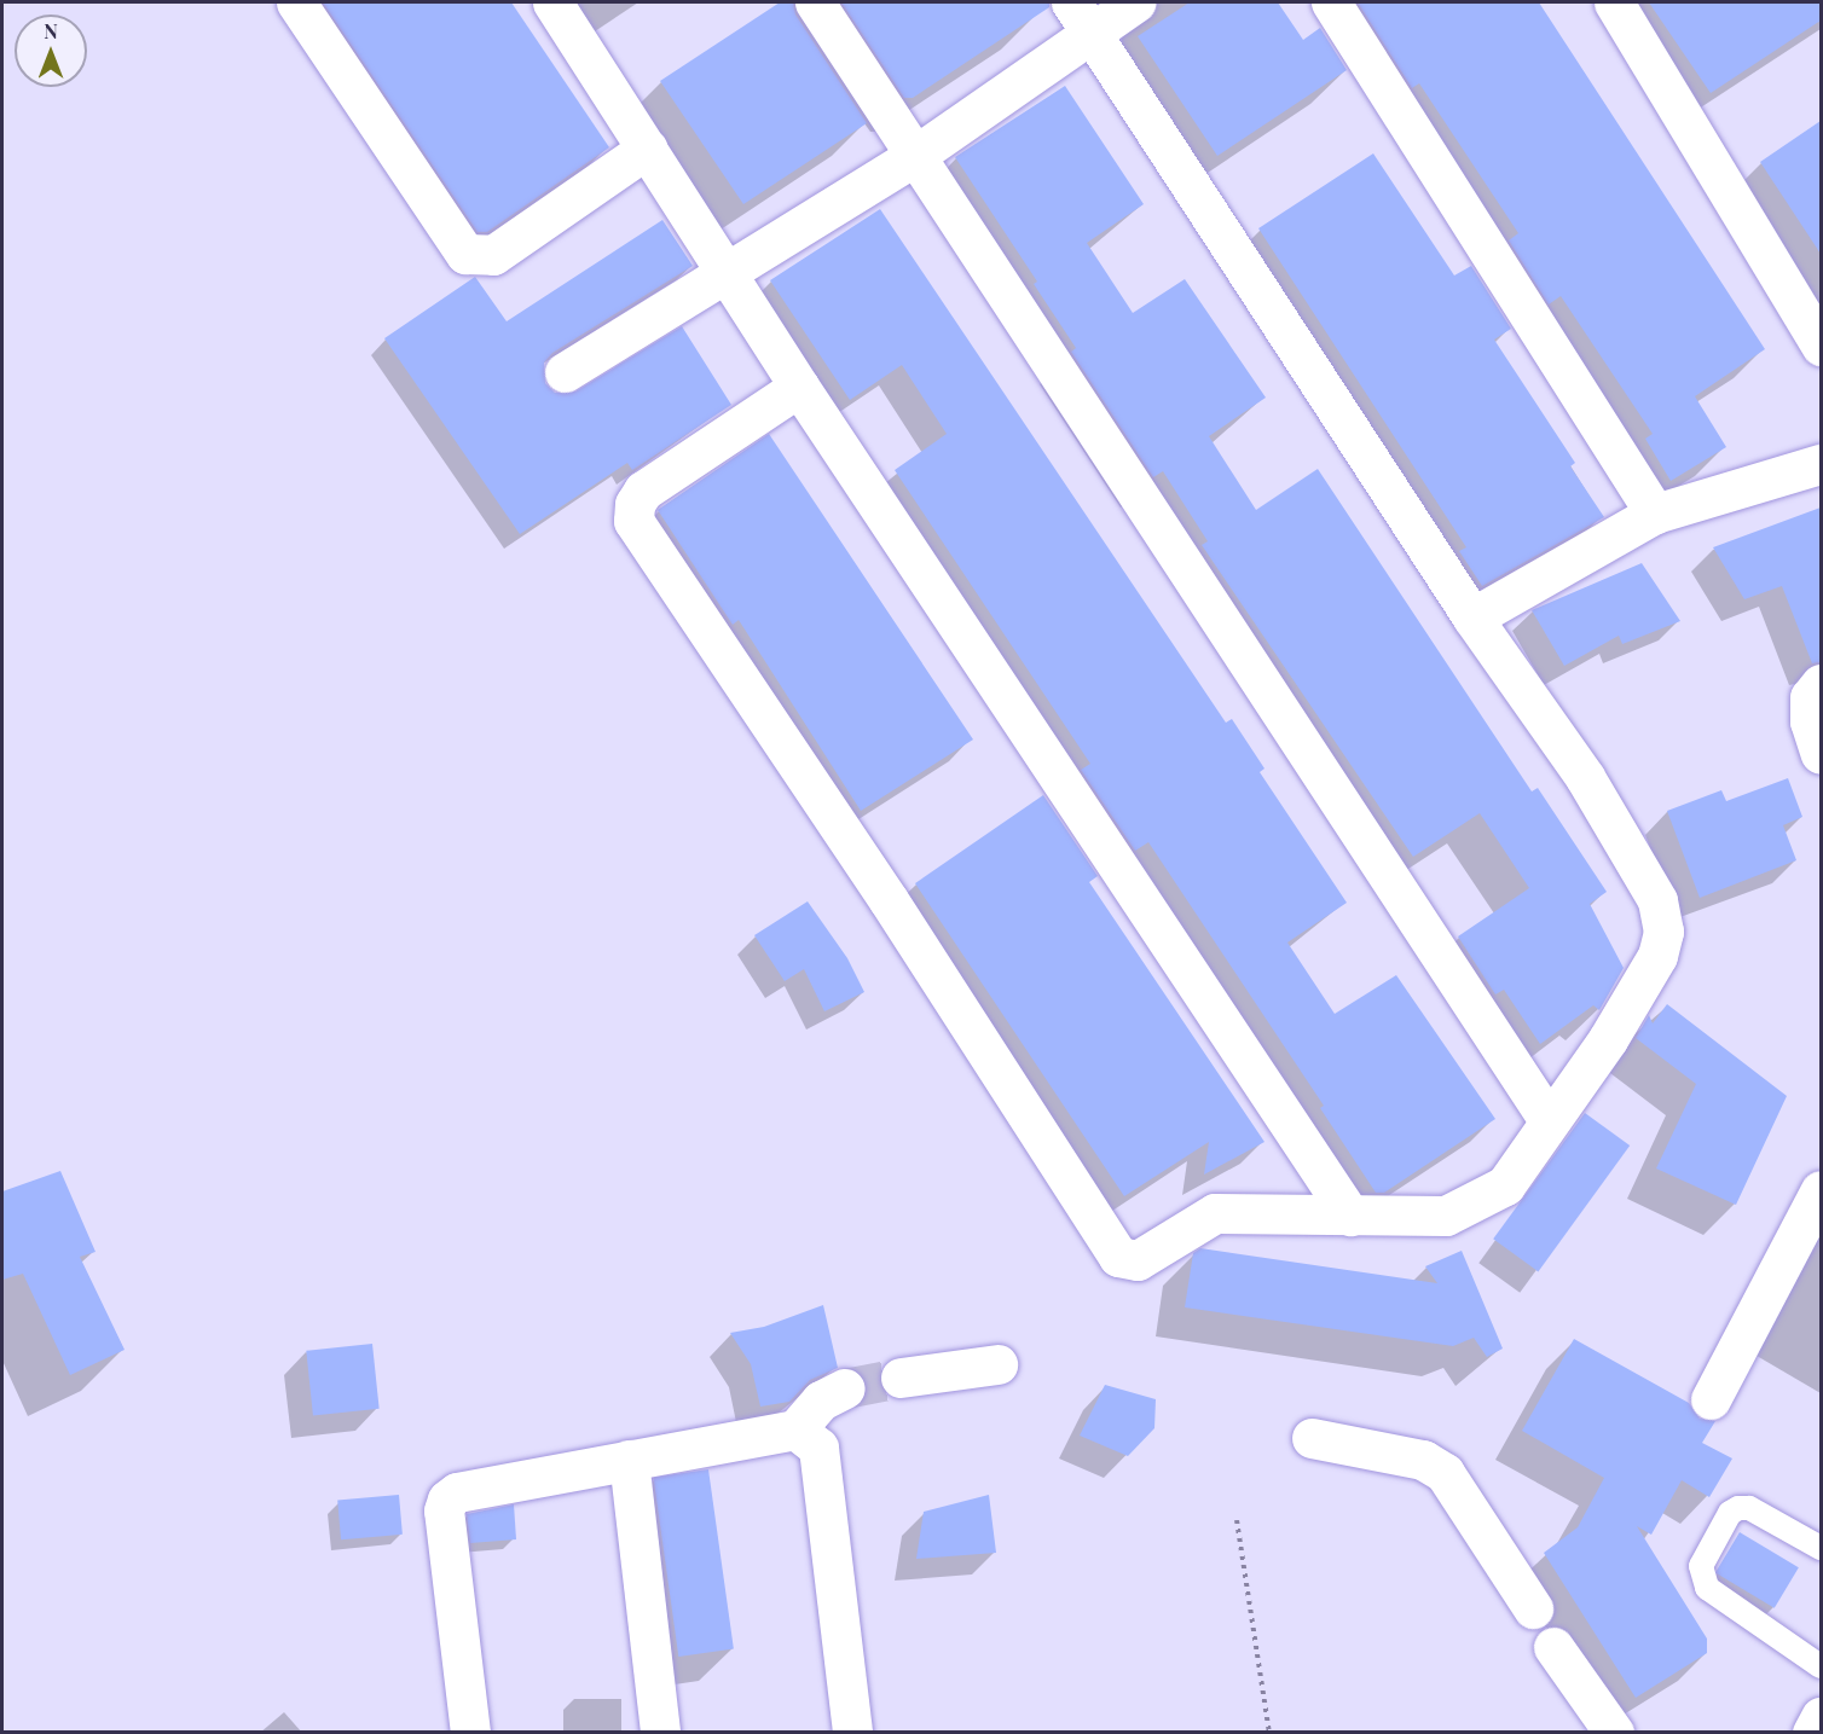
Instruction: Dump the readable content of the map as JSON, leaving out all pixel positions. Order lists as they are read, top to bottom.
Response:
{
  "north": "top"
}
